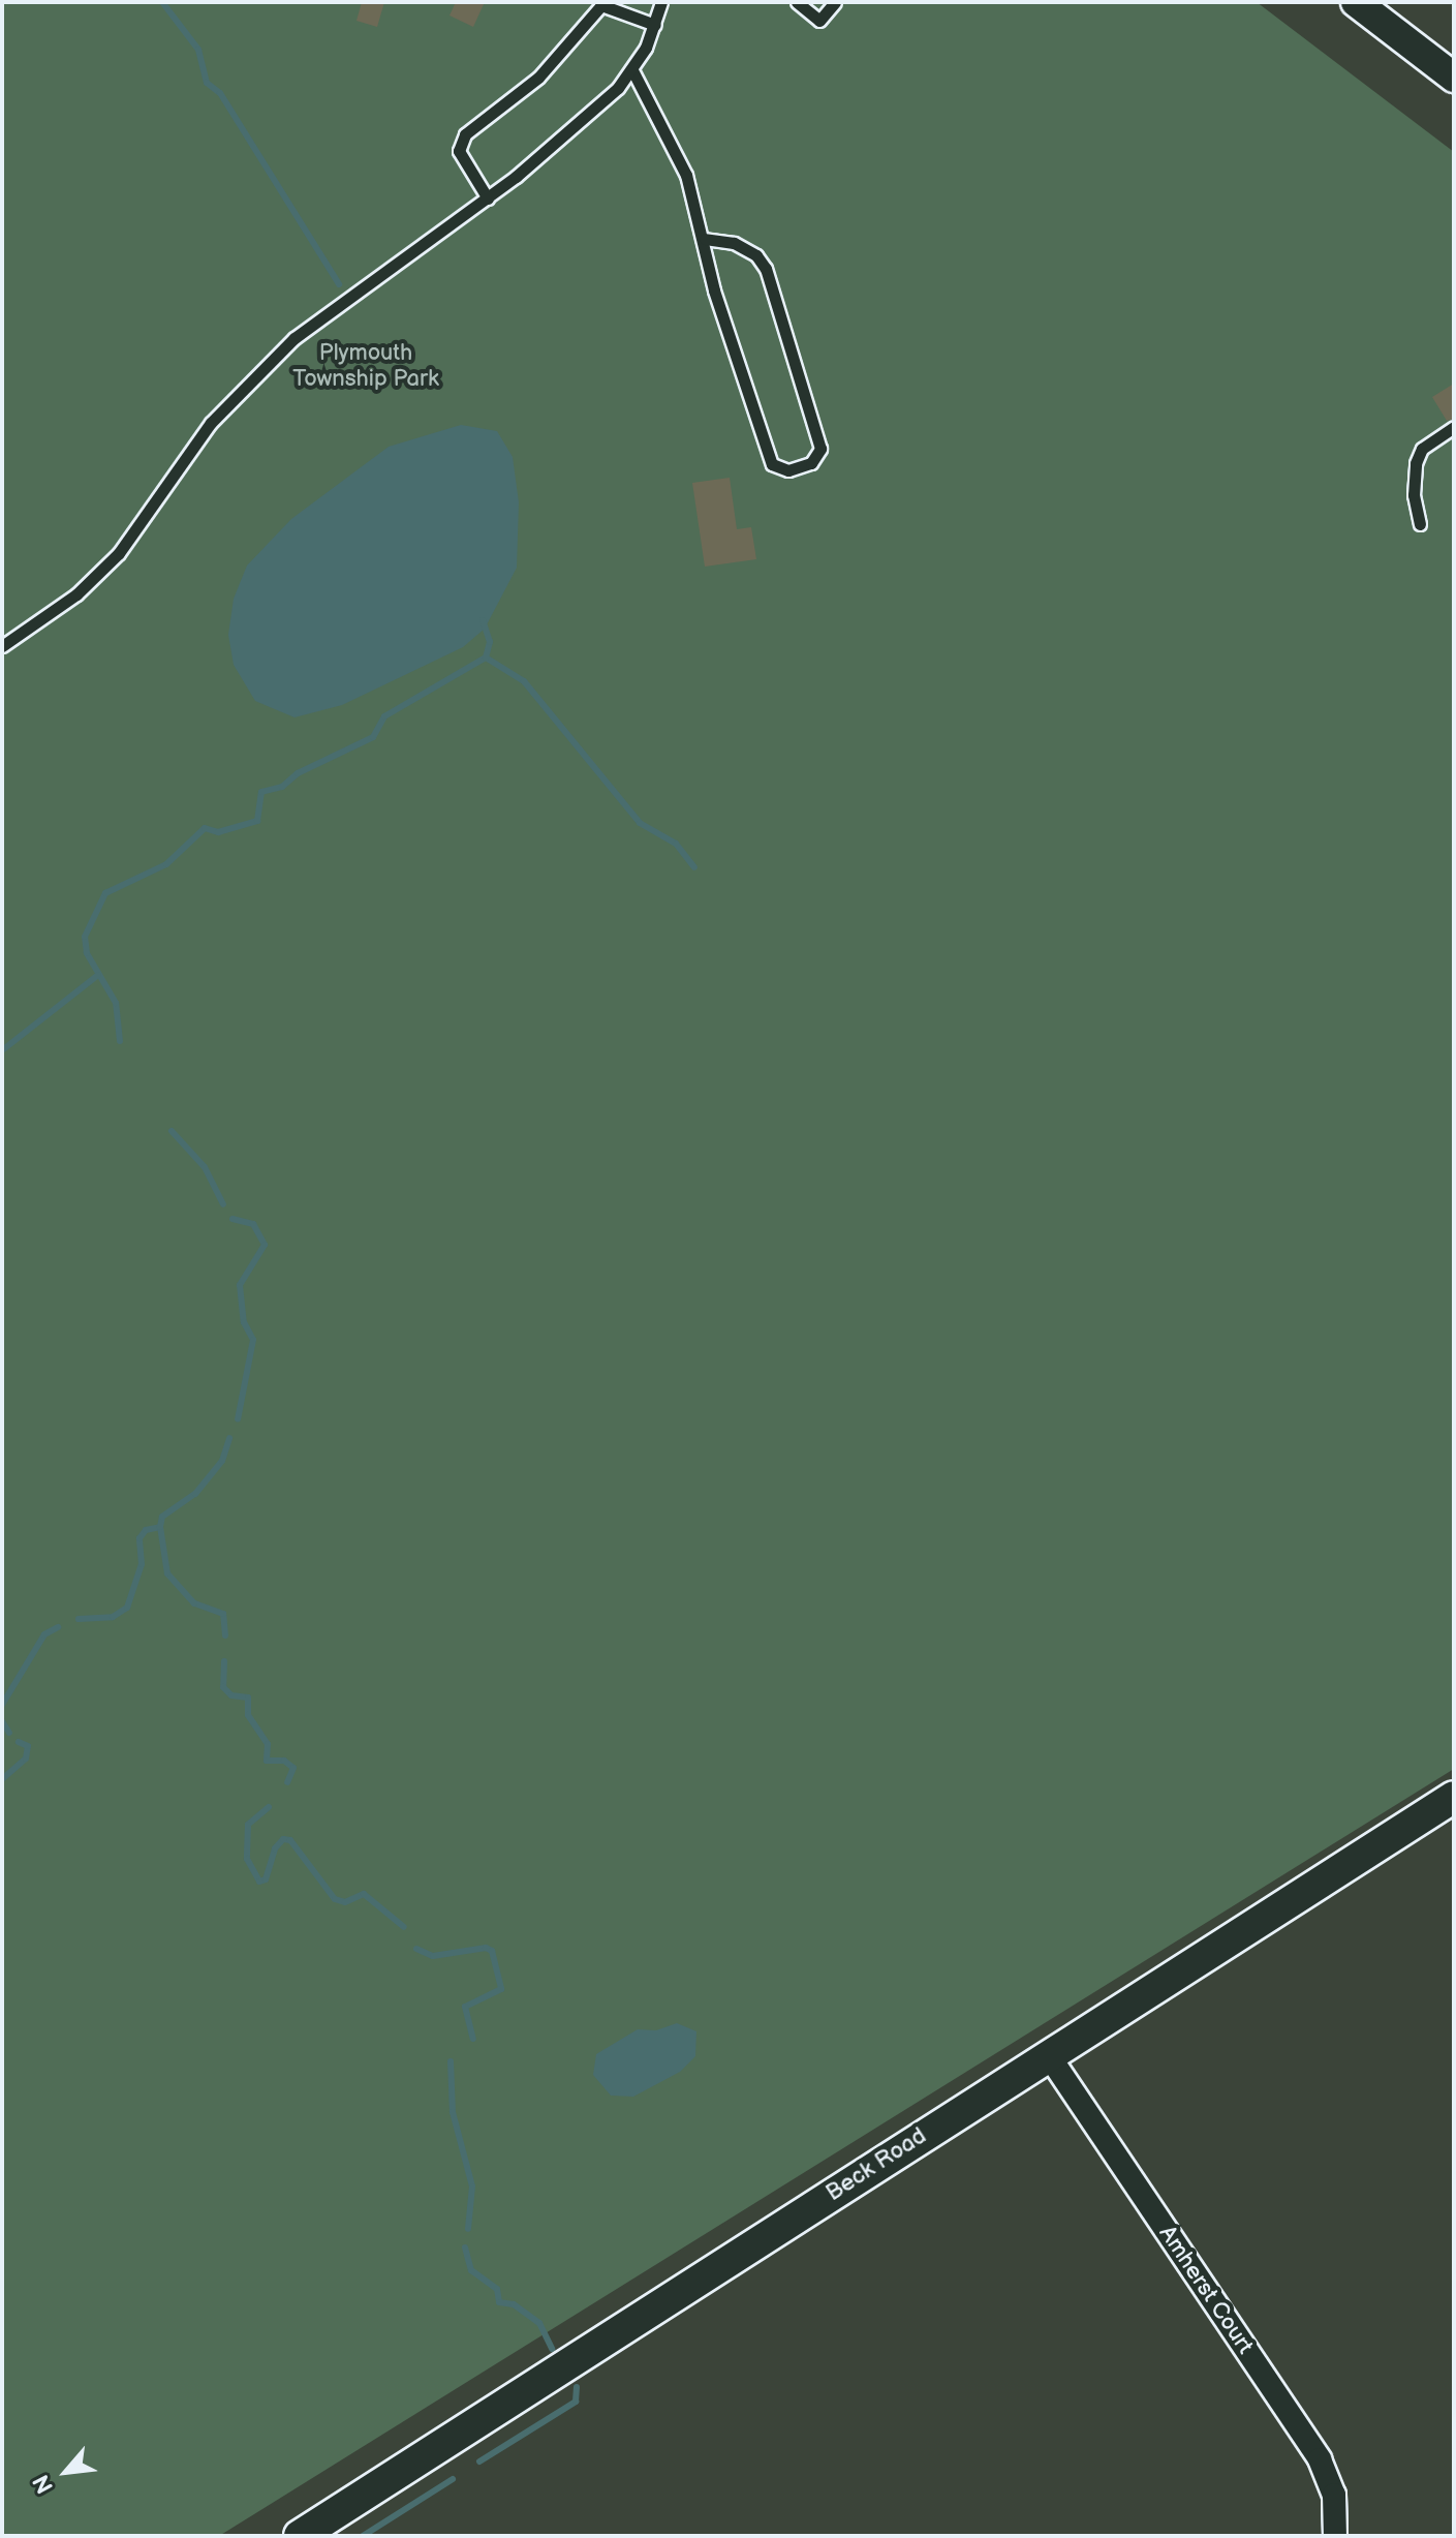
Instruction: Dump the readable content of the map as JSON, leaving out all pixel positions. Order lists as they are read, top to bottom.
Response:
{
  "streets": {
    "main road": ["Beck Road"],
    "street": ["Amherst Court"]
  },
  "crossings": [
    ["Beck Road", "Amherst Court"]
  ],
  "parks": ["Plymouth Township Park"],
  "north": "bottom left"
}
